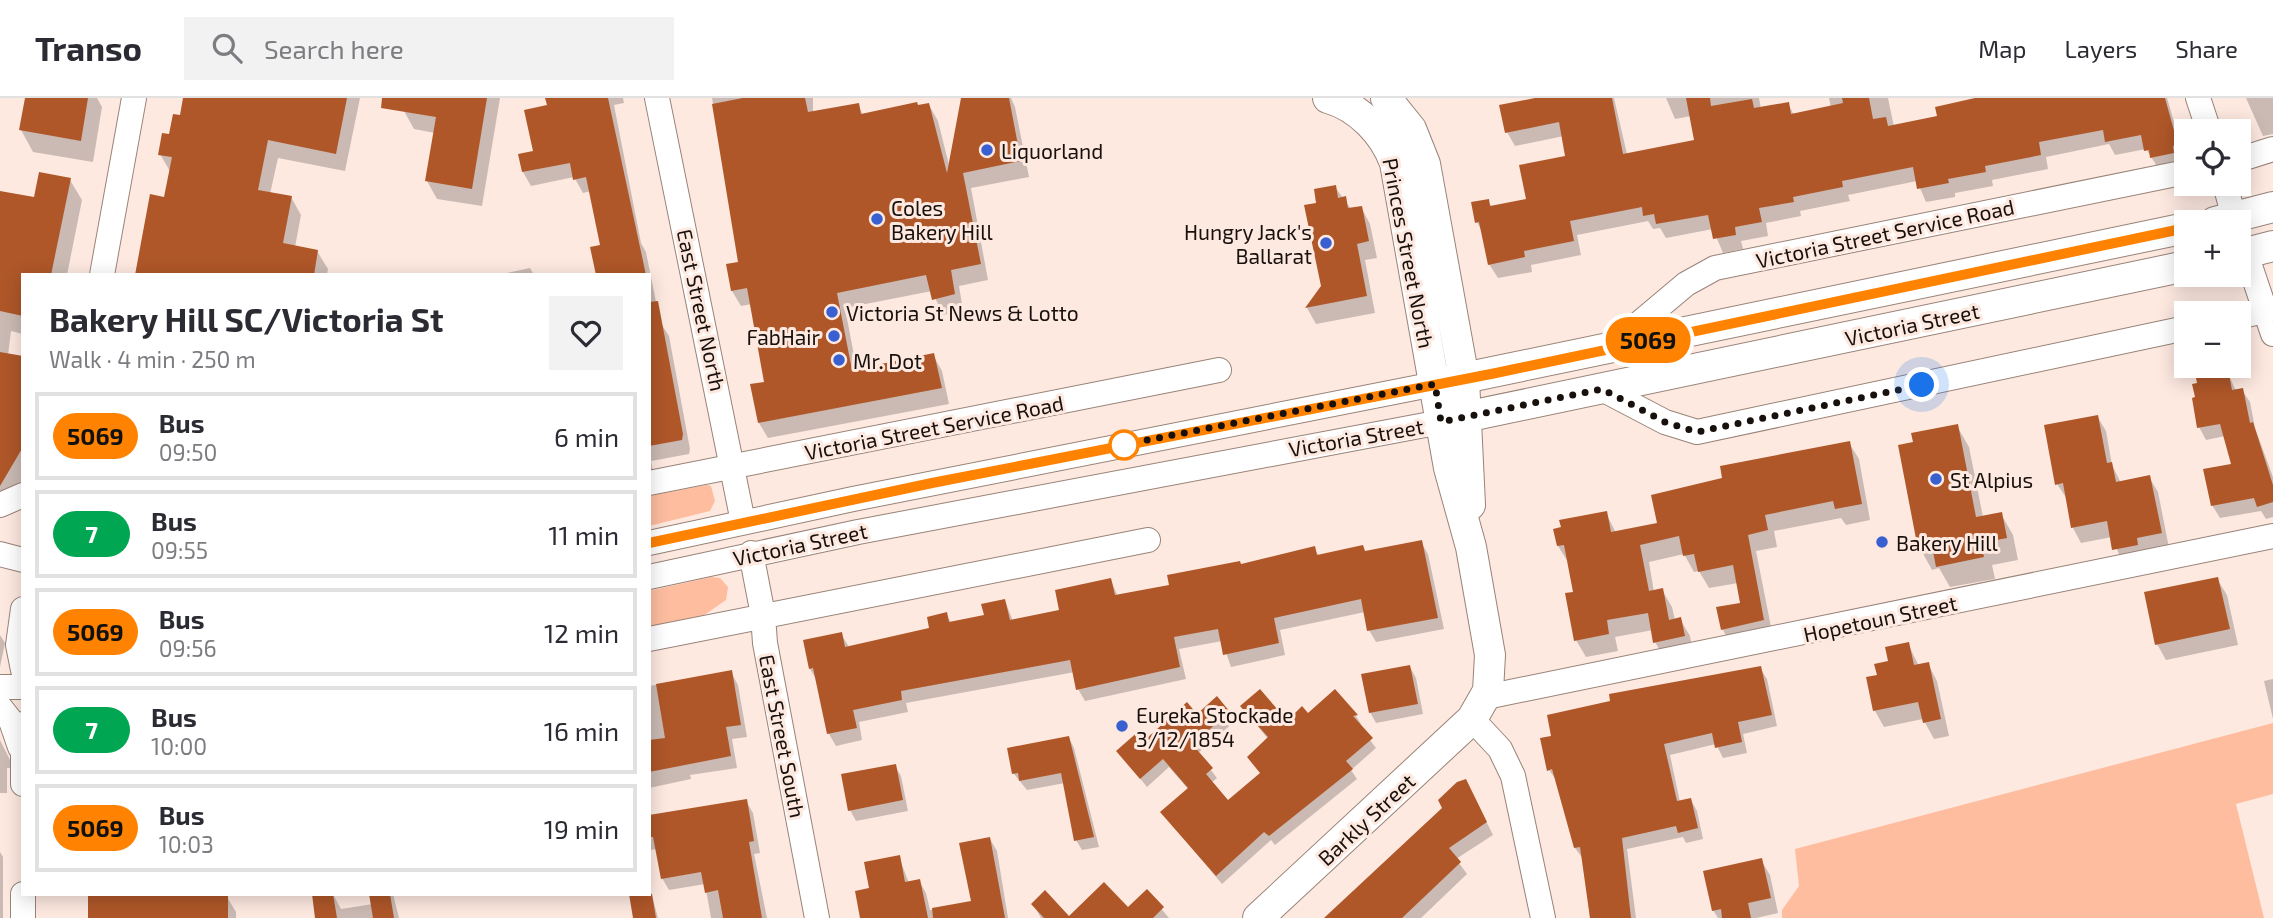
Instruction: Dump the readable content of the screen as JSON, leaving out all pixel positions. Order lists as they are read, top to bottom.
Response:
{
  "streets": {
    "main road": ["Princes Street North", "Victoria Street", "Barkly Street"],
    "street": [
      "Victoria Street Service Road",
      "East Street North",
      "Hopetoun Street",
      "East Street South"
    ]
  },
  "crossings": [
    ["Victoria Street Service Road", "East Street North"],
    ["Victoria Street Service Road", "Victoria Street"],
    ["Princes Street North", "Victoria Street"],
    ["East Street North", "Victoria Street"],
    ["Victoria Street", "East Street South"],
    ["Hopetoun Street", "Barkly Street"]
  ],
  "places": [
    "Liquorland",
    "Coles Bakery Hill",
    "Hungry Jack's Ballarat",
    "Victoria St News & Lotto",
    "FabHair",
    "Mr. Dot",
    "St Alpius",
    "Bakery Hill",
    "Eureka Stockade 3/12/1854"
  ],
  "lines": ["bus line 5069"],
  "page": {
    "header": "Transo",
    "search": "Search here",
    "nav": ["Map", "Layers", "Share"],
    "on_map": "5069",
    "map_buttons": ["+", "−"],
    "heading": ["Bakery Hill SC/Victoria St", "Walk · 4 min · 250 m"],
    "list": [
      {
        "mark": "5069",
        "name": "Bus",
        "note": "09:50",
        "value": "6 min"
      },
      {
        "mark": "7",
        "name": "Bus",
        "note": "09:55",
        "value": "11 min"
      },
      {
        "mark": "5069",
        "name": "Bus",
        "note": "09:56",
        "value": "12 min"
      },
      {
        "mark": "7",
        "name": "Bus",
        "note": "10:00",
        "value": "16 min"
      },
      {
        "mark": "5069",
        "name": "Bus",
        "note": "10:03",
        "value": "19 min"
      }
    ]
  }
}
